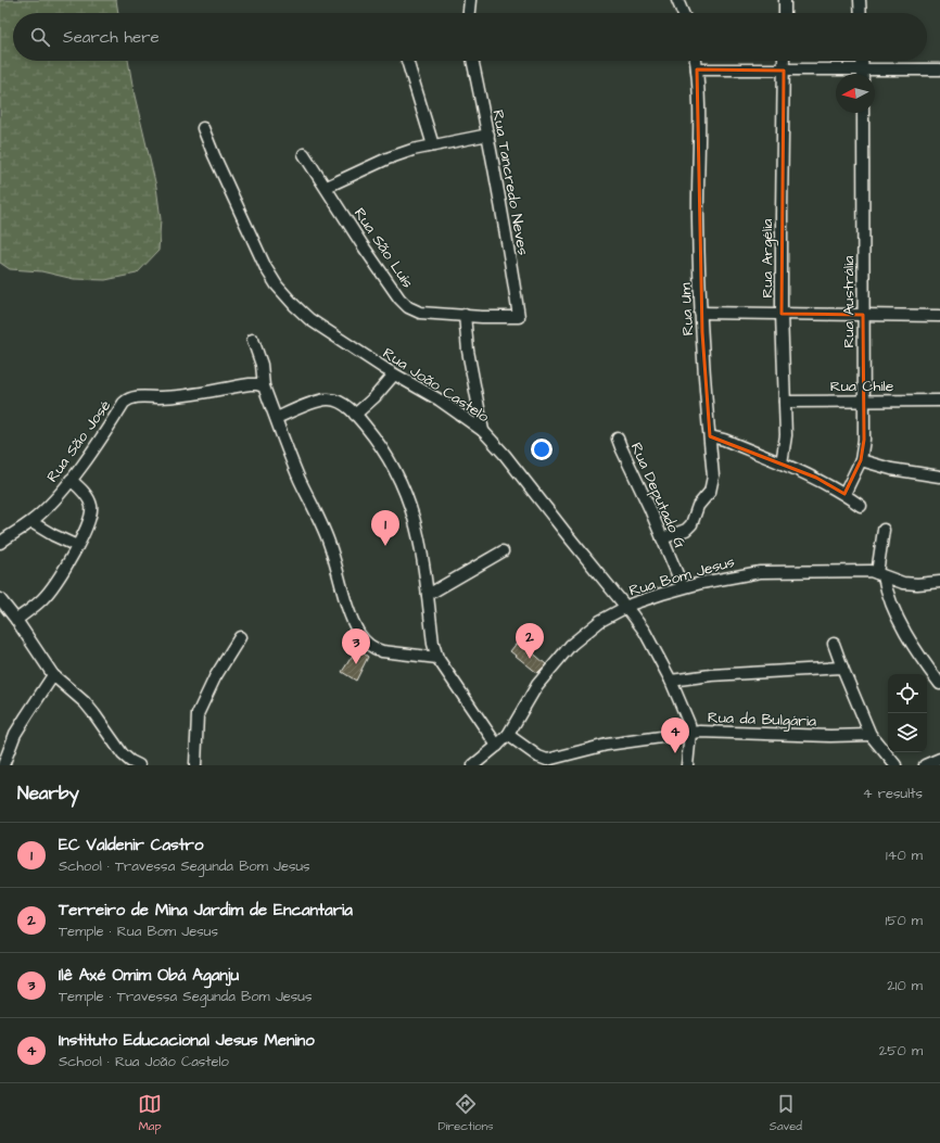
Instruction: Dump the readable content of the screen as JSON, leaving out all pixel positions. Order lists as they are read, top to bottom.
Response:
{
  "streets": {
    "street": [
      "Rua Tancredo Neves",
      "Rua São Luís",
      "Rua Argélia",
      "Rua Austrália",
      "Rua Um",
      "Rua João Castelo",
      "Rua Chile",
      "Rua São José",
      "Rua Deputado G",
      "Rua Bom Jesus",
      "Rua da Bulgária"
    ]
  },
  "crossings": [
    ["Rua Tancredo Neves", "Rua São Luís"],
    ["Rua Argélia", "Rua Chile"],
    ["Rua Austrália", "Rua Chile"],
    ["Rua Um", "Rua Deputado G"],
    ["Rua João Castelo", "Rua Bom Jesus"],
    ["Rua João Castelo", "Rua da Bulgária"],
    ["Rua Deputado G", "Rua Bom Jesus"],
    ["Rua Bom Jesus", "Rua da Bulgária"]
  ],
  "north": "left",
  "page": {
    "search": "Search here",
    "pins": [
      "1",
      "2",
      "3",
      "4"
    ],
    "heading": ["Nearby", "4 results"],
    "list": [
      {
        "mark": "1",
        "name": "EC Valdenir Castro",
        "note": "School · Travessa Segunda Bom Jesus",
        "value": "140 m"
      },
      {
        "mark": "2",
        "name": "Terreiro de Mina Jardim de Encantaria",
        "note": "Temple · Rua Bom Jesus",
        "value": "150 m"
      },
      {
        "mark": "3",
        "name": "Ilê Axé Omim Obá Aganju",
        "note": "Temple · Travessa Segunda Bom Jesus",
        "value": "210 m"
      },
      {
        "mark": "4",
        "name": "Instituto Educacional Jesus Menino",
        "note": "School · Rua João Castelo",
        "value": "250 m"
      }
    ],
    "nav": ["Map", "Directions", "Saved"]
  }
}
